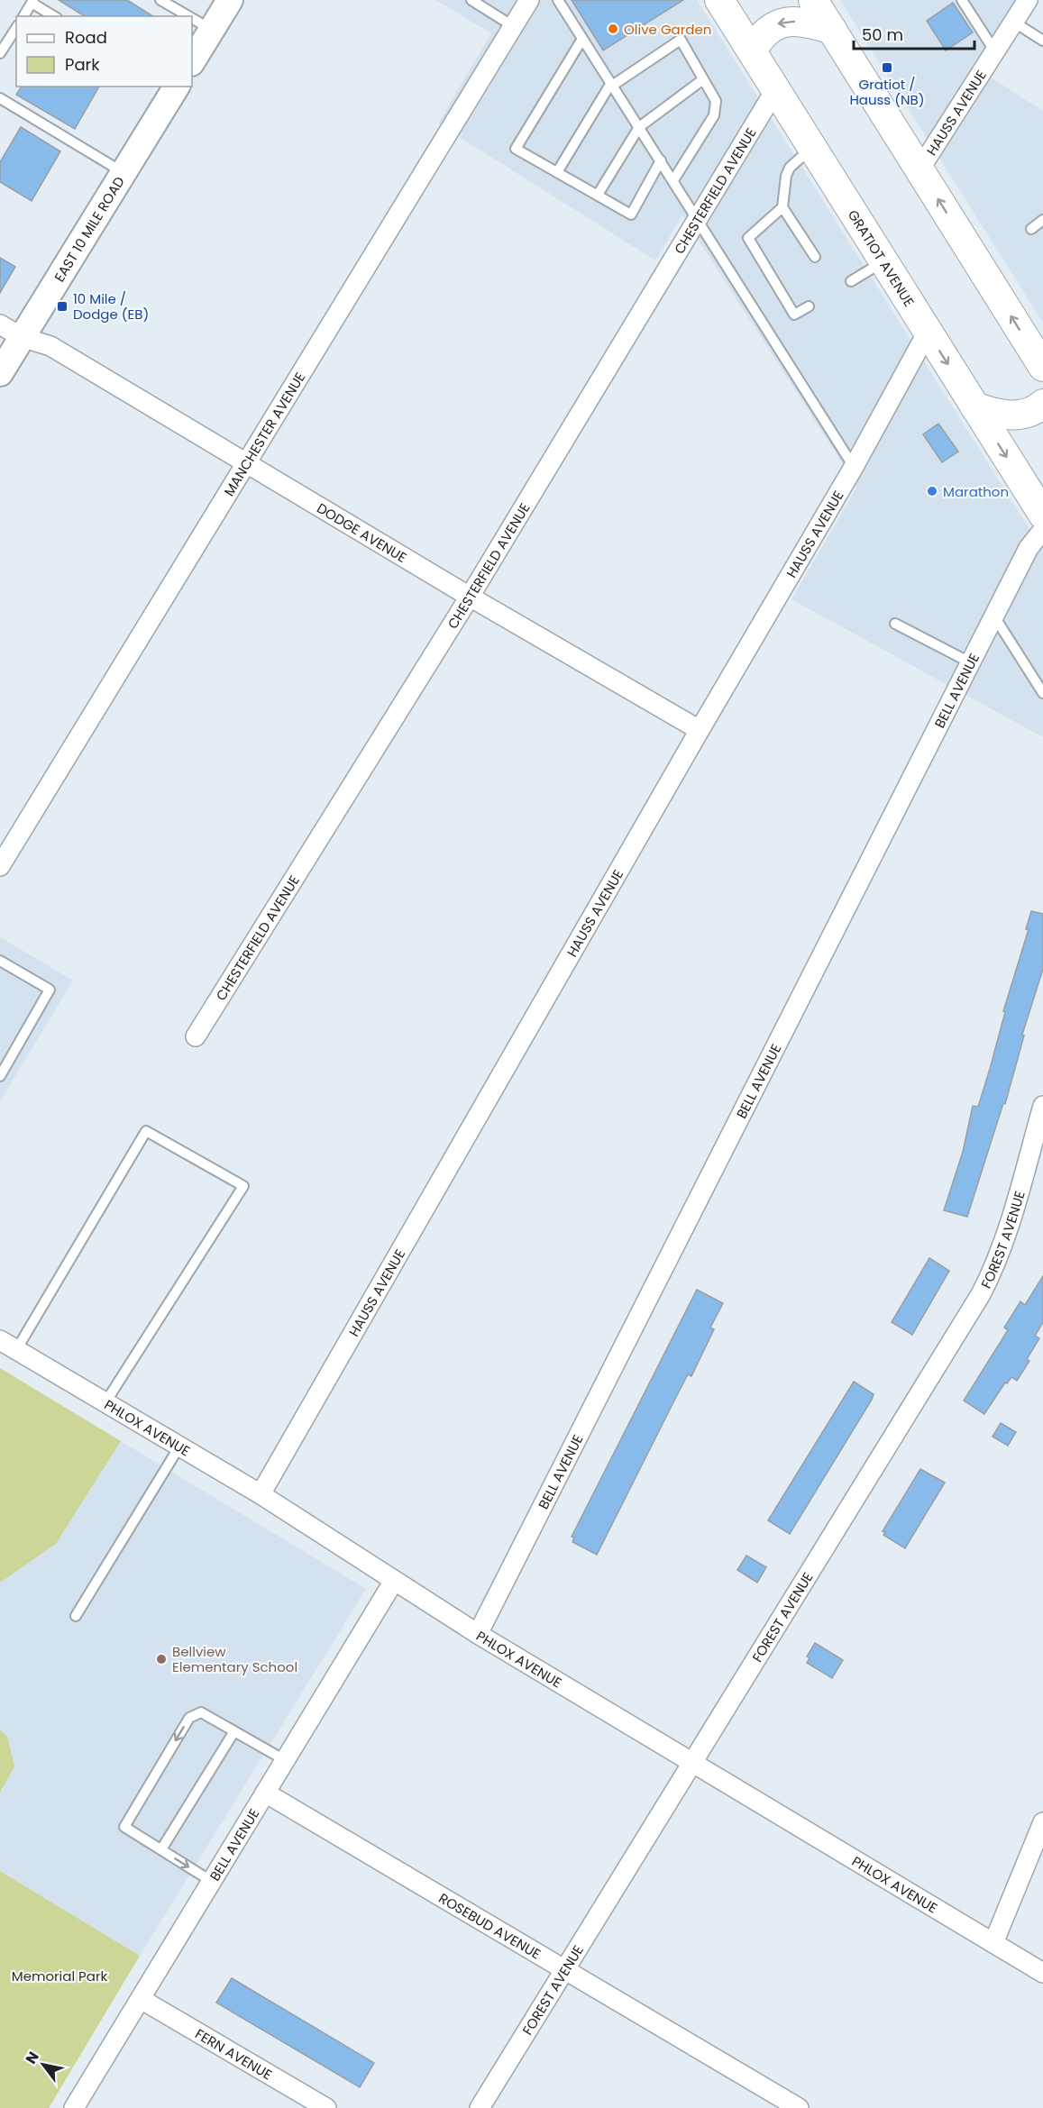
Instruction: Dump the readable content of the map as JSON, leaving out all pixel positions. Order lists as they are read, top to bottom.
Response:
{
  "streets": {
    "main road": ["EAST 10 MILE ROAD", "GRATIOT AVENUE"],
    "street": [
      "HAUSS AVENUE",
      "CHESTERFIELD AVENUE",
      "MANCHESTER AVENUE",
      "DODGE AVENUE",
      "BELL AVENUE",
      "FOREST AVENUE",
      "PHLOX AVENUE",
      "ROSEBUD AVENUE",
      "FERN AVENUE"
    ]
  },
  "crossings": [
    ["HAUSS AVENUE", "GRATIOT AVENUE"],
    ["HAUSS AVENUE", "DODGE AVENUE"],
    ["HAUSS AVENUE", "PHLOX AVENUE"],
    ["CHESTERFIELD AVENUE", "GRATIOT AVENUE"],
    ["CHESTERFIELD AVENUE", "DODGE AVENUE"],
    ["EAST 10 MILE ROAD", "DODGE AVENUE"],
    ["MANCHESTER AVENUE", "DODGE AVENUE"],
    ["BELL AVENUE", "PHLOX AVENUE"],
    ["BELL AVENUE", "ROSEBUD AVENUE"],
    ["BELL AVENUE", "FERN AVENUE"],
    ["FOREST AVENUE", "PHLOX AVENUE"],
    ["FOREST AVENUE", "ROSEBUD AVENUE"]
  ],
  "parks": ["Memorial Park"],
  "places": {
    "other": ["Olive Garden", "Marathon", "Bellview Elementary School"],
    "transit": ["Gratiot / Hauss (NB)", "10 Mile / Dodge (EB)"]
  },
  "legend": ["Road", "Park"],
  "scale_bar": "50 m",
  "north": "top left"
}
